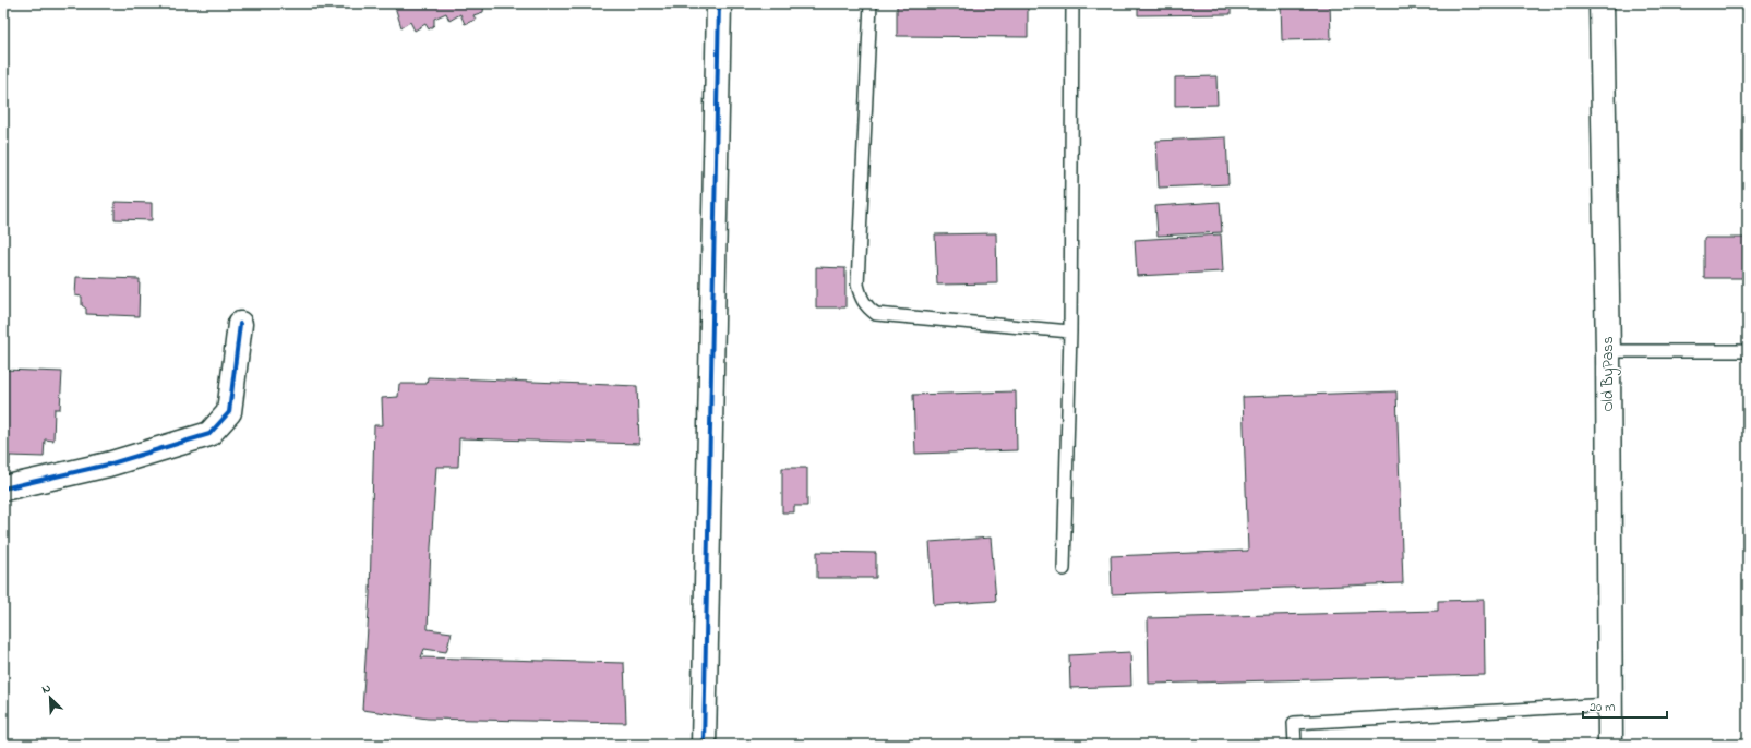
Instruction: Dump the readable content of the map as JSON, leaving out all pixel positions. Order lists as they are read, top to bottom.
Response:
{
  "streets": {
    "street": ["Old ByPass"]
  },
  "scale_bar": "20 m",
  "north": "top left"
}
